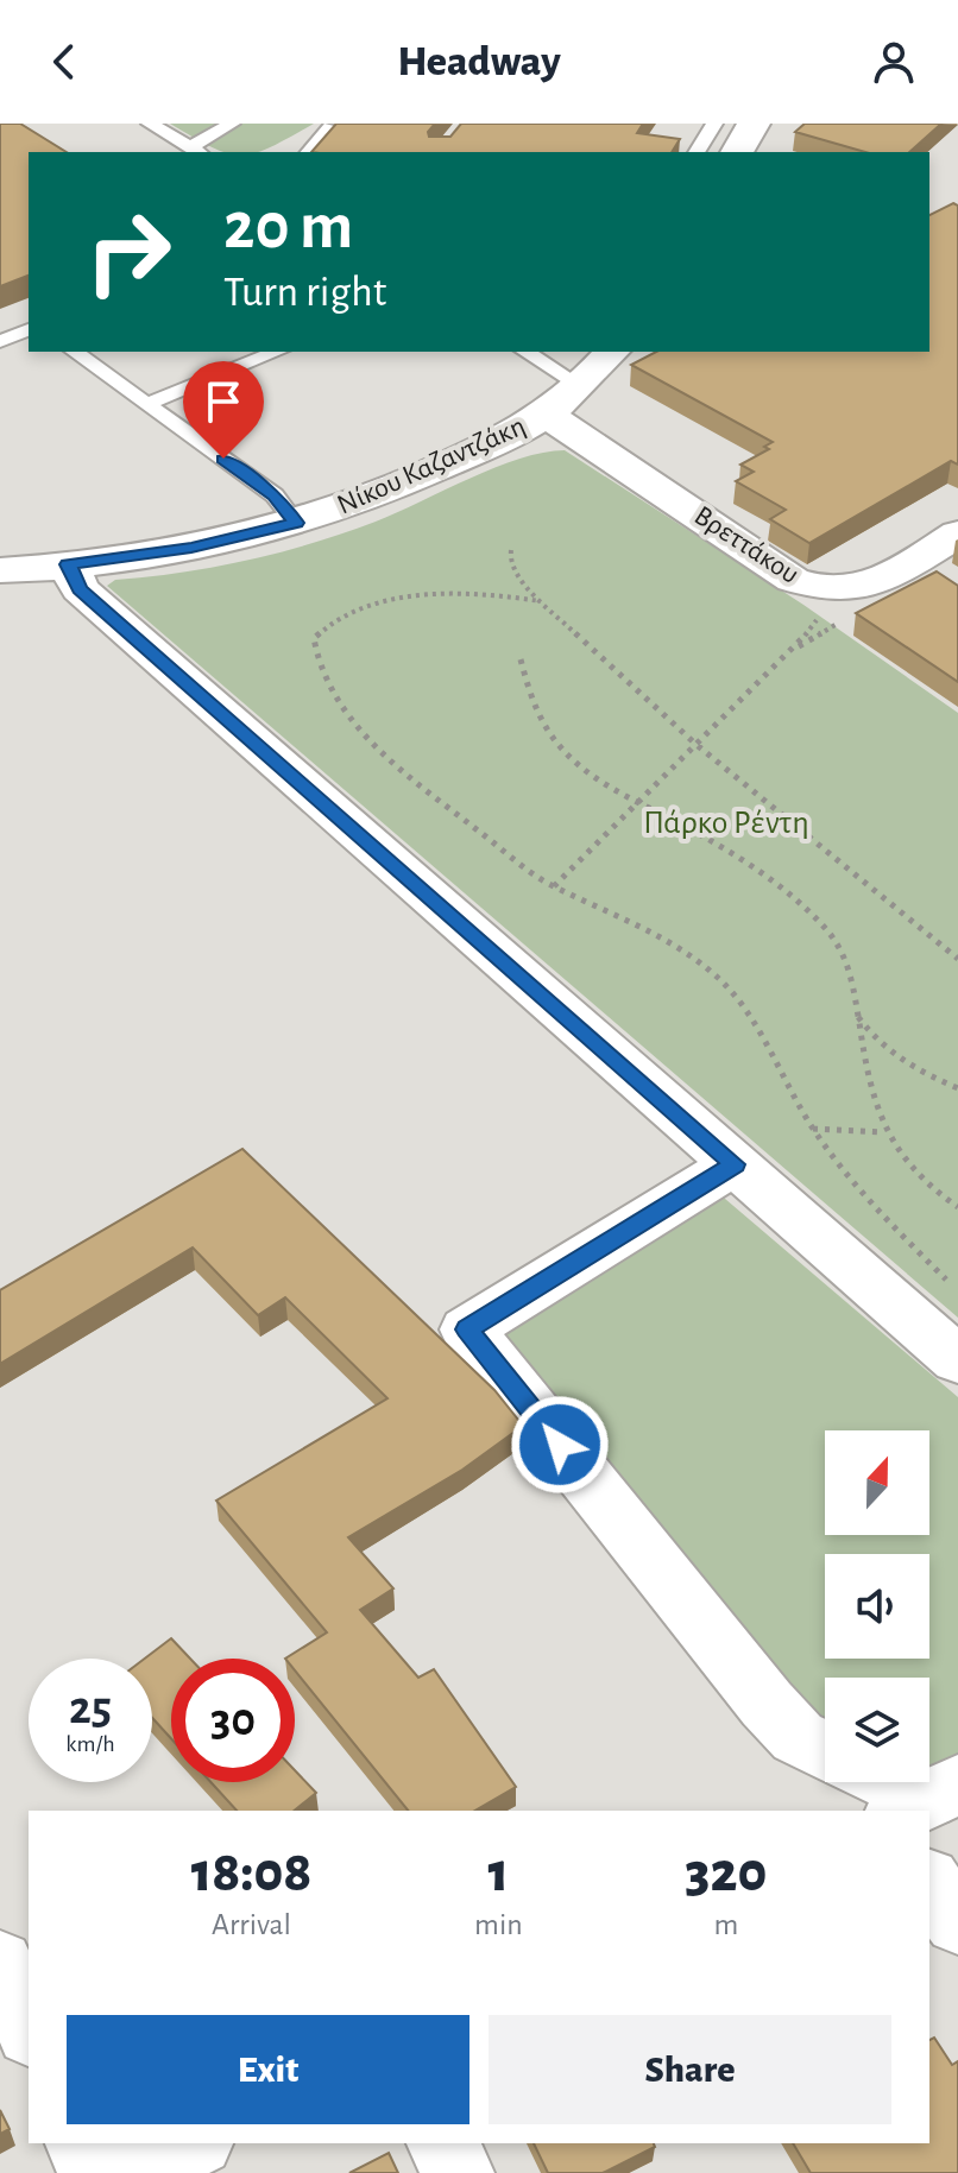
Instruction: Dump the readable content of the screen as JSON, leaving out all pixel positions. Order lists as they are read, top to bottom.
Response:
{
  "streets": {
    "street": ["Νίκου Καζαντζάκη", "Βρεττάκου"]
  },
  "crossings": [
    ["Νίκου Καζαντζάκη", "Βρεττάκου"]
  ],
  "parks": ["Πάρκο Ρέντη"],
  "north": "top",
  "page": {
    "header": "Headway",
    "turn": ["20 m", "Turn right"],
    "speed": "25 km/h",
    "limit": "30",
    "eta": [
      "18:08",
      "Arrival",
      "1",
      "min",
      "320",
      "m"
    ],
    "buttons": ["Exit", "Share"]
  }
}
